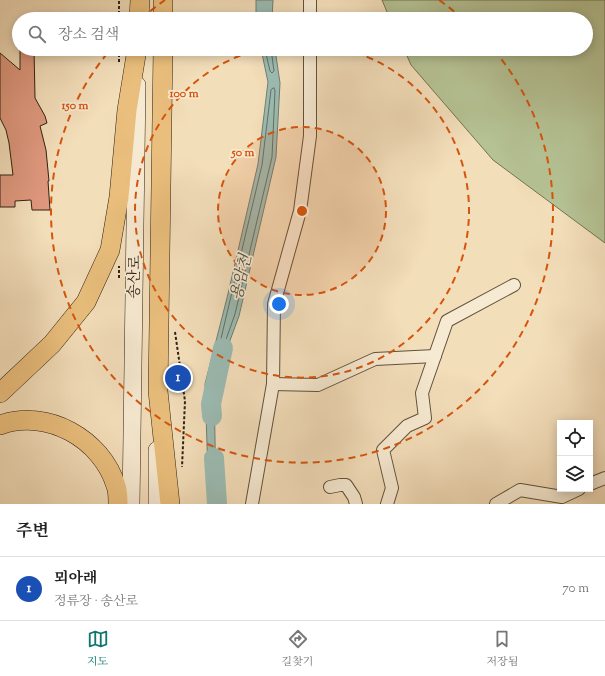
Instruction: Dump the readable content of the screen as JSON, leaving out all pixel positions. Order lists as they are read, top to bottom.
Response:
{
  "streets": {
    "main road": ["송산로"]
  },
  "water": ["용암천"],
  "page": {
    "search": "장소 검색",
    "pins": "1",
    "heading": "주변",
    "list": [
      {
        "mark": "1",
        "name": "뫼아래",
        "note": "정류장 · 송산로",
        "value": "70 m"
      }
    ],
    "nav": ["지도", "길찾기", "저장됨"]
  },
  "rings": ["100 m", "150 m", "50 m"]
}
